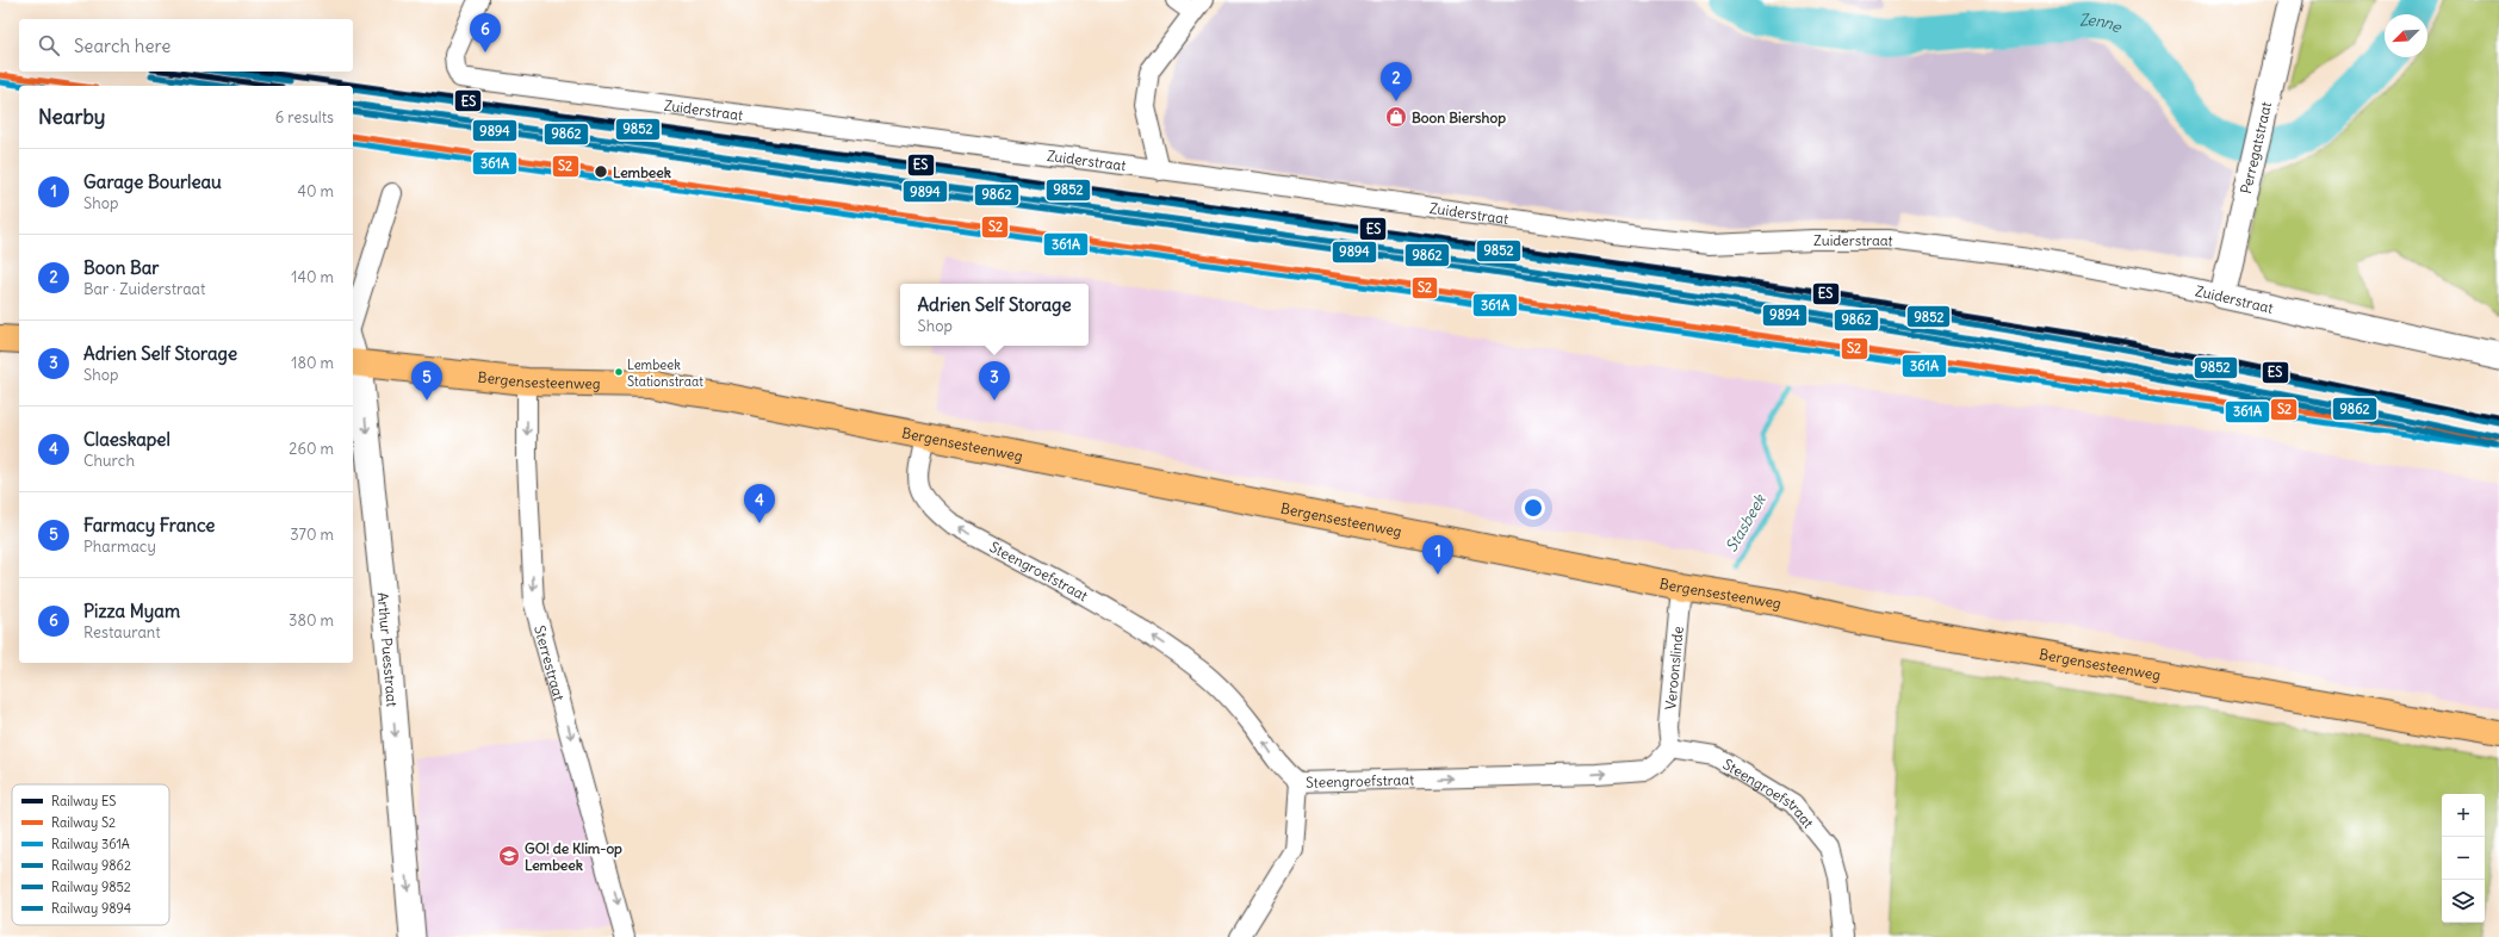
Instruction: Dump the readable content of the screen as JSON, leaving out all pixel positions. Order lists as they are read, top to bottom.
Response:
{
  "streets": {
    "main road": ["Bergensesteenweg"],
    "street": [
      "Zuiderstraat",
      "Perregatstraat",
      "Steengroefstraat",
      "Arthur Puesstraat",
      "Sterrestraat",
      "Veroonslinde"
    ]
  },
  "crossings": [
    ["Zuiderstraat", "Perregatstraat"],
    ["Bergensesteenweg", "Steengroefstraat"],
    ["Bergensesteenweg", "Arthur Puesstraat"],
    ["Bergensesteenweg", "Sterrestraat"],
    ["Bergensesteenweg", "Veroonslinde"],
    ["Steengroefstraat", "Veroonslinde"]
  ],
  "one_way": ["Arthur Puesstraat", "Sterrestraat"],
  "water": ["Zenne", "Stasbeek"],
  "places": {
    "shop": ["Boon Biershop"],
    "other": ["Lembeek", "Lembeek Stationstraat"],
    "school or university": ["GO! de Klim-op Lembeek"]
  },
  "lines": [
    "rail line ES",
    "rail line 9852",
    "rail line S2",
    "rail line 9862",
    "rail line 361A",
    "rail line 9894"
  ],
  "legend": [
    "Railway ES",
    "Railway S2",
    "Railway 361A",
    "Railway 9862",
    "Railway 9852",
    "Railway 9894"
  ],
  "north": "bottom left",
  "page": {
    "pins": [
      "6",
      "2",
      "3",
      "5",
      "4",
      "1"
    ],
    "search": "Search here",
    "heading": ["Nearby", "6 results"],
    "list": [
      {
        "mark": "1",
        "name": "Garage Bourleau",
        "note": "Shop",
        "value": "40 m"
      },
      {
        "mark": "2",
        "name": "Boon Bar",
        "note": "Bar · Zuiderstraat",
        "value": "140 m"
      },
      {
        "mark": "3",
        "name": "Adrien Self Storage",
        "note": "Shop",
        "value": "180 m"
      },
      {
        "mark": "4",
        "name": "Claeskapel",
        "note": "Church",
        "value": "260 m"
      },
      {
        "mark": "5",
        "name": "Farmacy France",
        "note": "Pharmacy",
        "value": "370 m"
      },
      {
        "mark": "6",
        "name": "Pizza Myam",
        "note": "Restaurant",
        "value": "380 m"
      }
    ],
    "popup": ["Adrien Self Storage", "Shop"],
    "map_buttons": ["+", "−"]
  }
}
